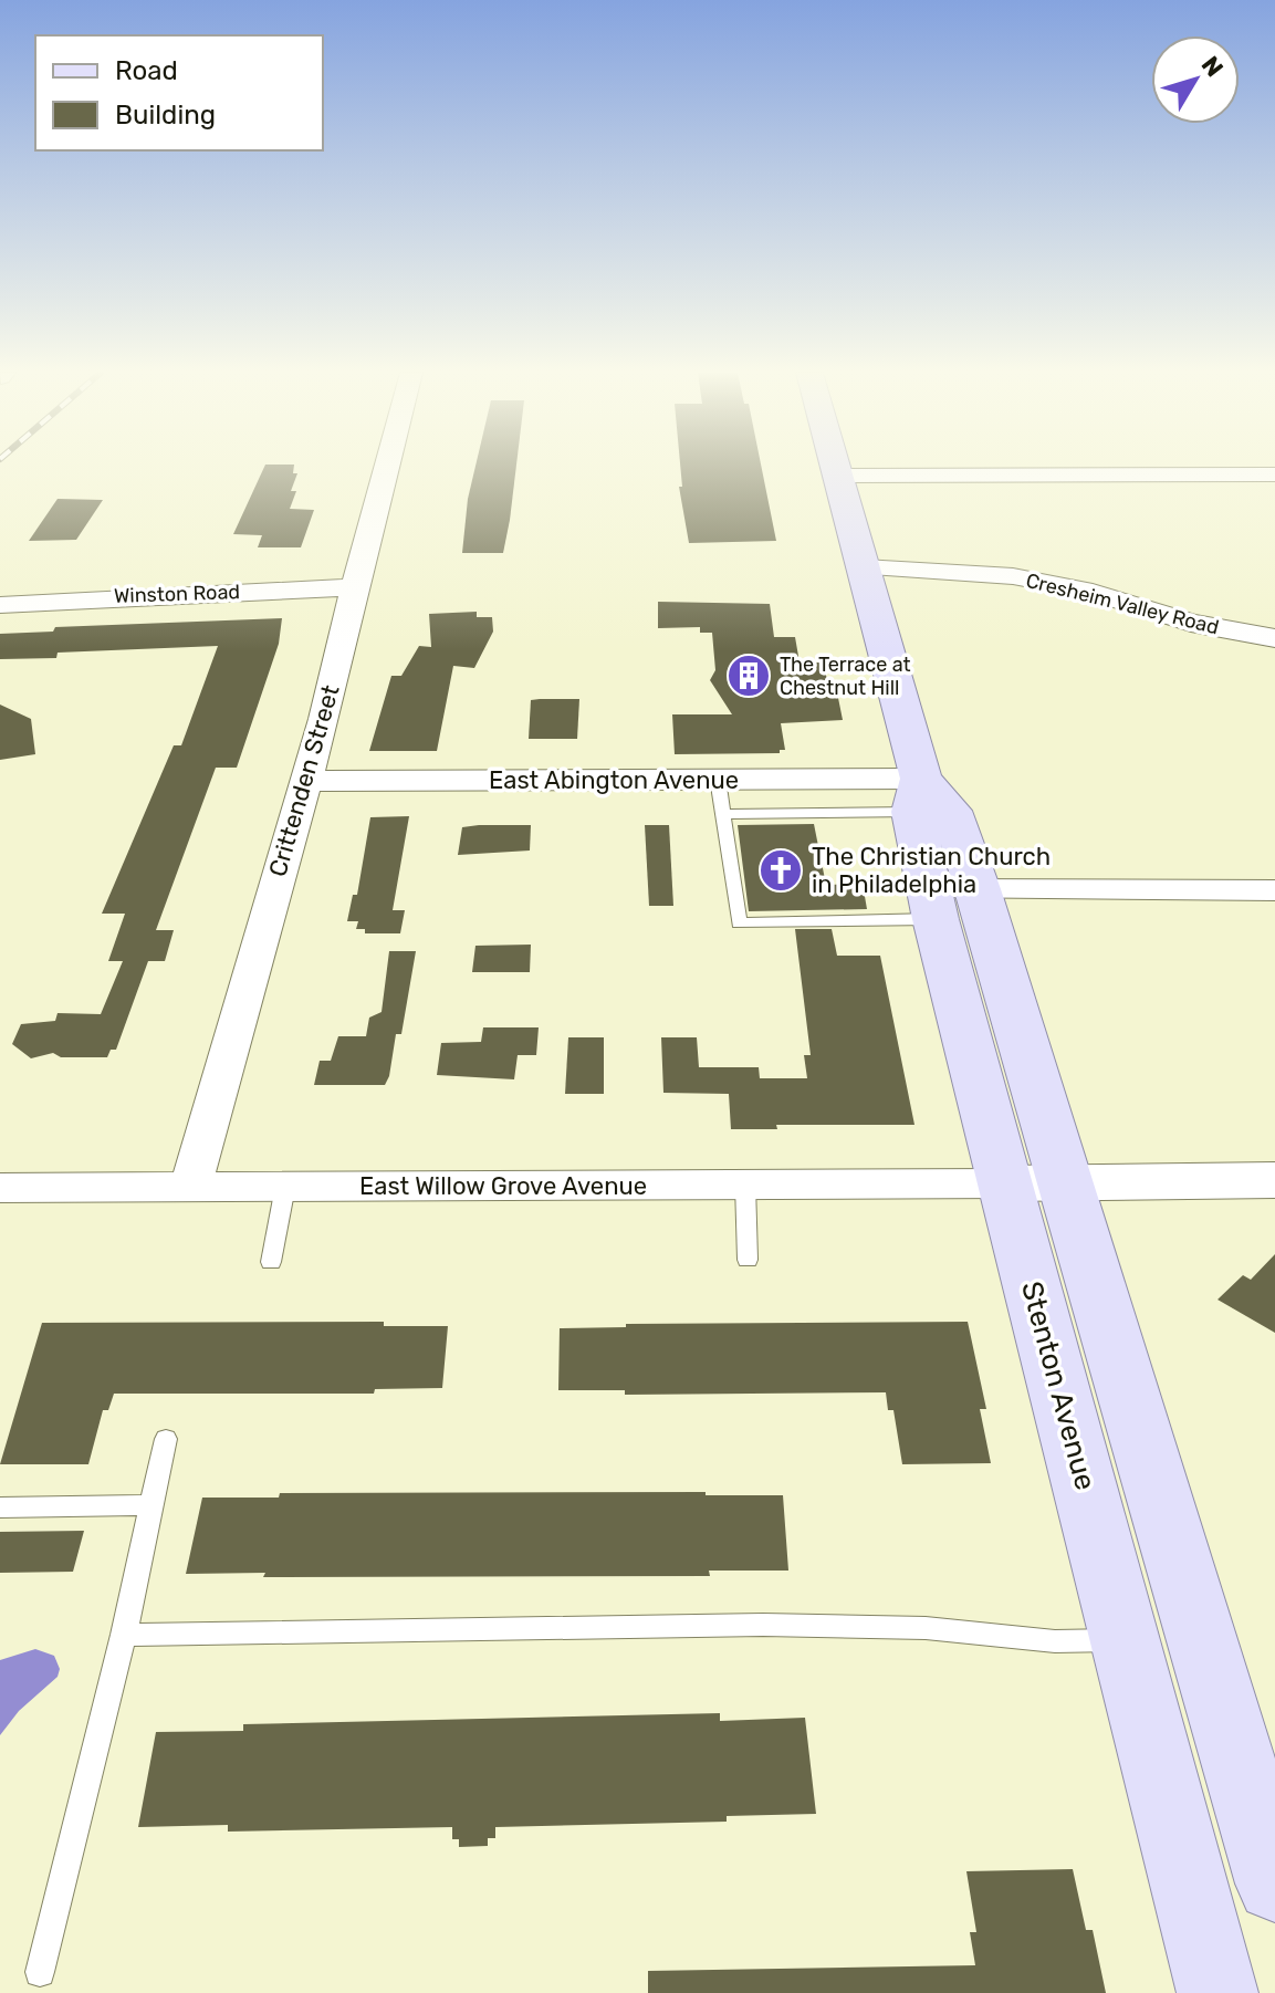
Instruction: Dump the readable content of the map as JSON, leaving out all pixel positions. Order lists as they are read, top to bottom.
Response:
{
  "streets": {
    "main road": ["Stenton Avenue"],
    "street": [
      "Winston Road",
      "Cresheim Valley Road",
      "East Abington Avenue",
      "Crittenden Street",
      "East Willow Grove Avenue"
    ]
  },
  "crossings": [
    ["Winston Road", "Crittenden Street"],
    ["Cresheim Valley Road", "Stenton Avenue"],
    ["East Abington Avenue", "Crittenden Street"],
    ["East Abington Avenue", "Stenton Avenue"],
    ["Crittenden Street", "East Willow Grove Avenue"],
    ["East Willow Grove Avenue", "Stenton Avenue"]
  ],
  "places": {
    "building": ["The Terrace at Chestnut Hill"],
    "church": ["The Christian Church in Philadelphia"]
  },
  "legend": ["Road", "Building"],
  "north": "top right"
}
